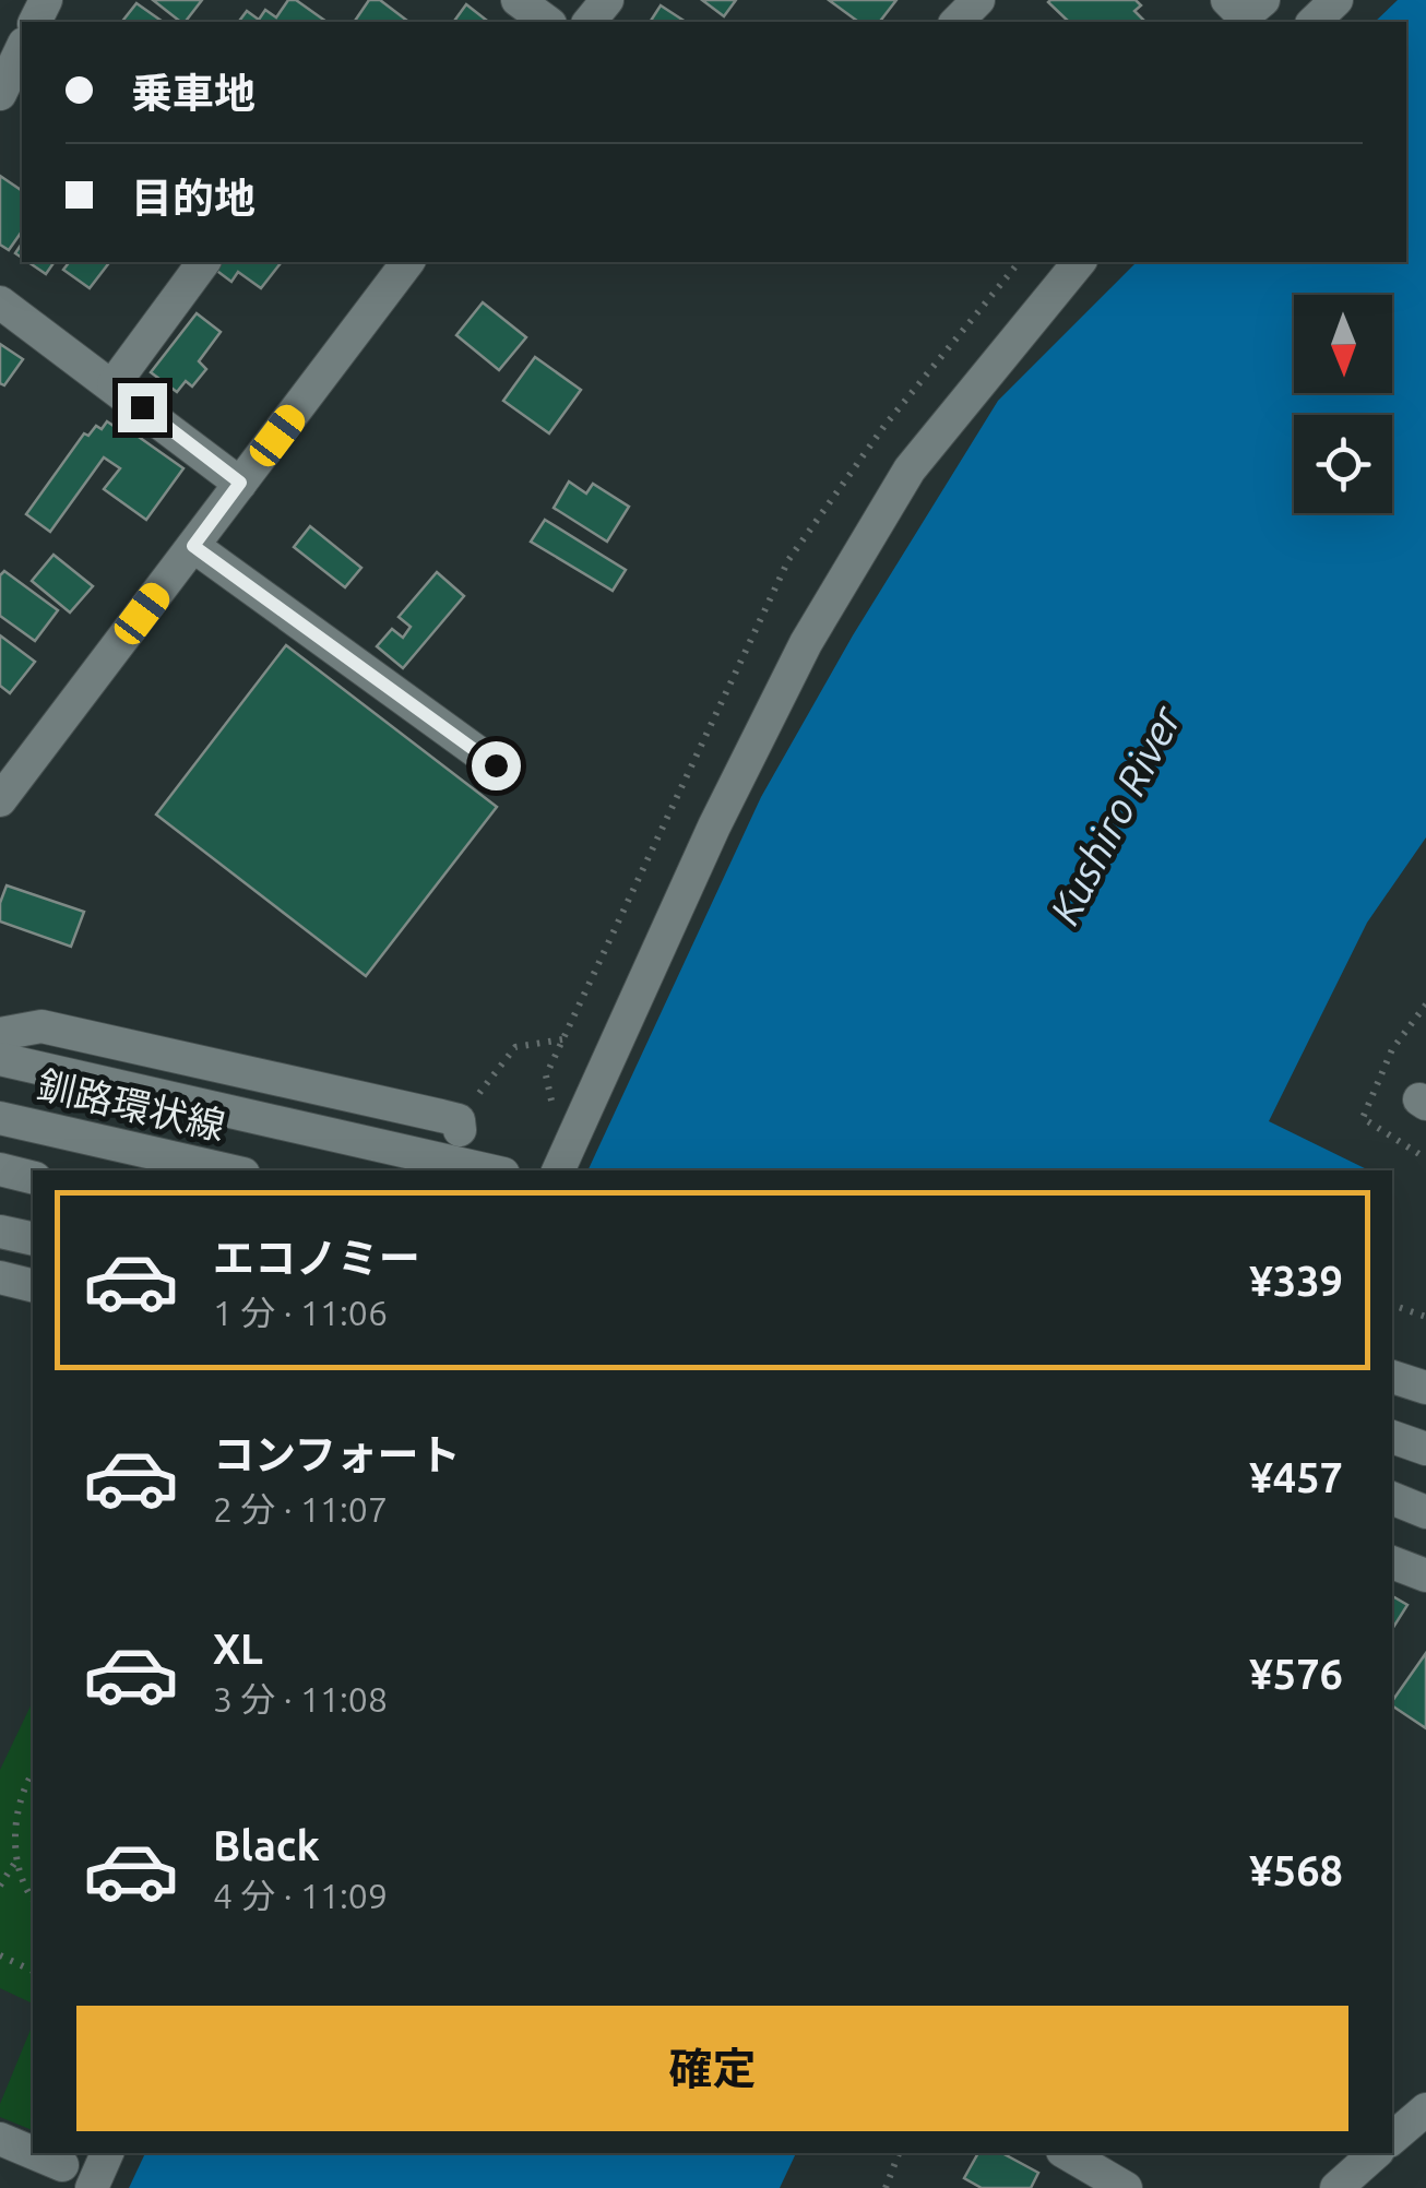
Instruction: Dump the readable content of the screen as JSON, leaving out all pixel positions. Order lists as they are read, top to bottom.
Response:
{
  "streets": {
    "street": ["釧路環状線"]
  },
  "water": ["Kushiro River"],
  "north": "bottom",
  "page": {
    "banner": ["乗車地", "目的地"],
    "list": [
      {
        "name": "エコノミー",
        "note": "1 分 · 11:06",
        "value": "¥339"
      },
      {
        "name": "コンフォート",
        "note": "2 分 · 11:07",
        "value": "¥457"
      },
      {
        "name": "XL",
        "note": "3 分 · 11:08",
        "value": "¥576"
      },
      {
        "name": "Black",
        "note": "4 分 · 11:09",
        "value": "¥568"
      }
    ],
    "buttons": "確定"
  }
}
